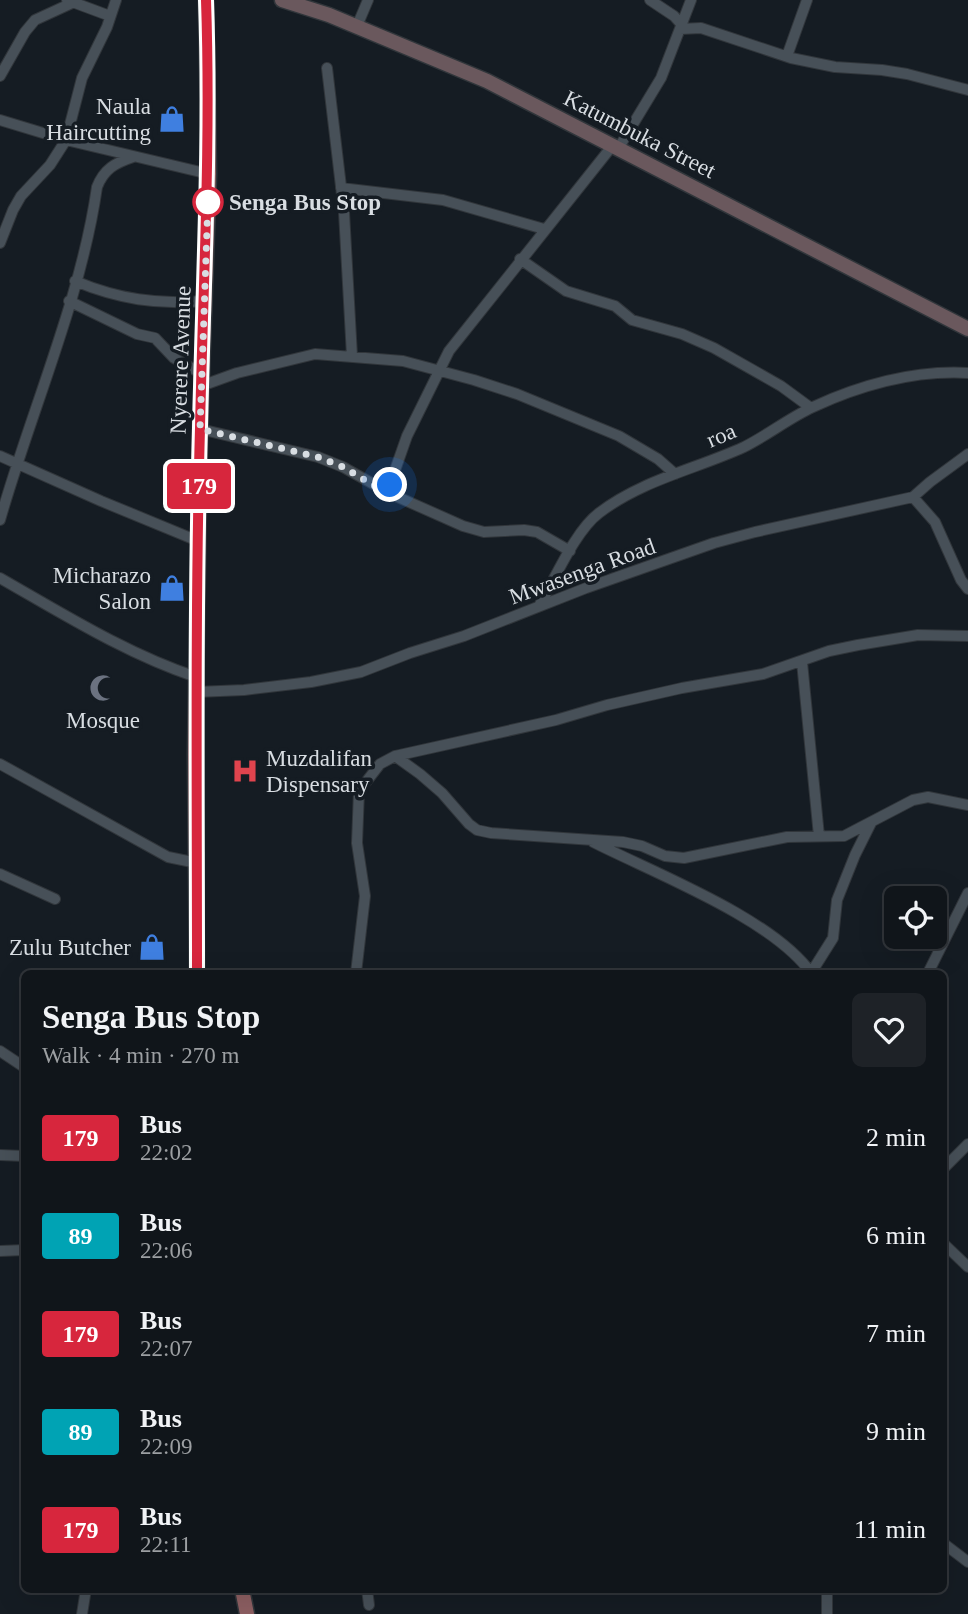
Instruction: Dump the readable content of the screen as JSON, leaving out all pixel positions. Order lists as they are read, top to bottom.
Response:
{
  "streets": {
    "main road": ["Katumbuka Street", "Nyerere Avenue"],
    "street": ["roa", "Mwasenga Road"]
  },
  "crossings": [
    ["Nyerere Avenue", "Mwasenga Road"],
    ["roa", "Mwasenga Road"]
  ],
  "places": {
    "shop": ["Naula Haircutting", "Micharazo Salon", "Zulu Butcher"],
    "other": ["Senga Bus Stop"],
    "mosque": ["Mosque"],
    "hospital": ["Muzdalifan Dispensary"]
  },
  "lines": ["bus line 179"],
  "page": {
    "on_map": "179",
    "heading": ["Senga Bus Stop", "Walk · 4 min · 270 m"],
    "list": [
      {
        "mark": "179",
        "name": "Bus",
        "note": "22:02",
        "value": "2 min"
      },
      {
        "mark": "89",
        "name": "Bus",
        "note": "22:06",
        "value": "6 min"
      },
      {
        "mark": "179",
        "name": "Bus",
        "note": "22:07",
        "value": "7 min"
      },
      {
        "mark": "89",
        "name": "Bus",
        "note": "22:09",
        "value": "9 min"
      },
      {
        "mark": "179",
        "name": "Bus",
        "note": "22:11",
        "value": "11 min"
      }
    ]
  }
}
